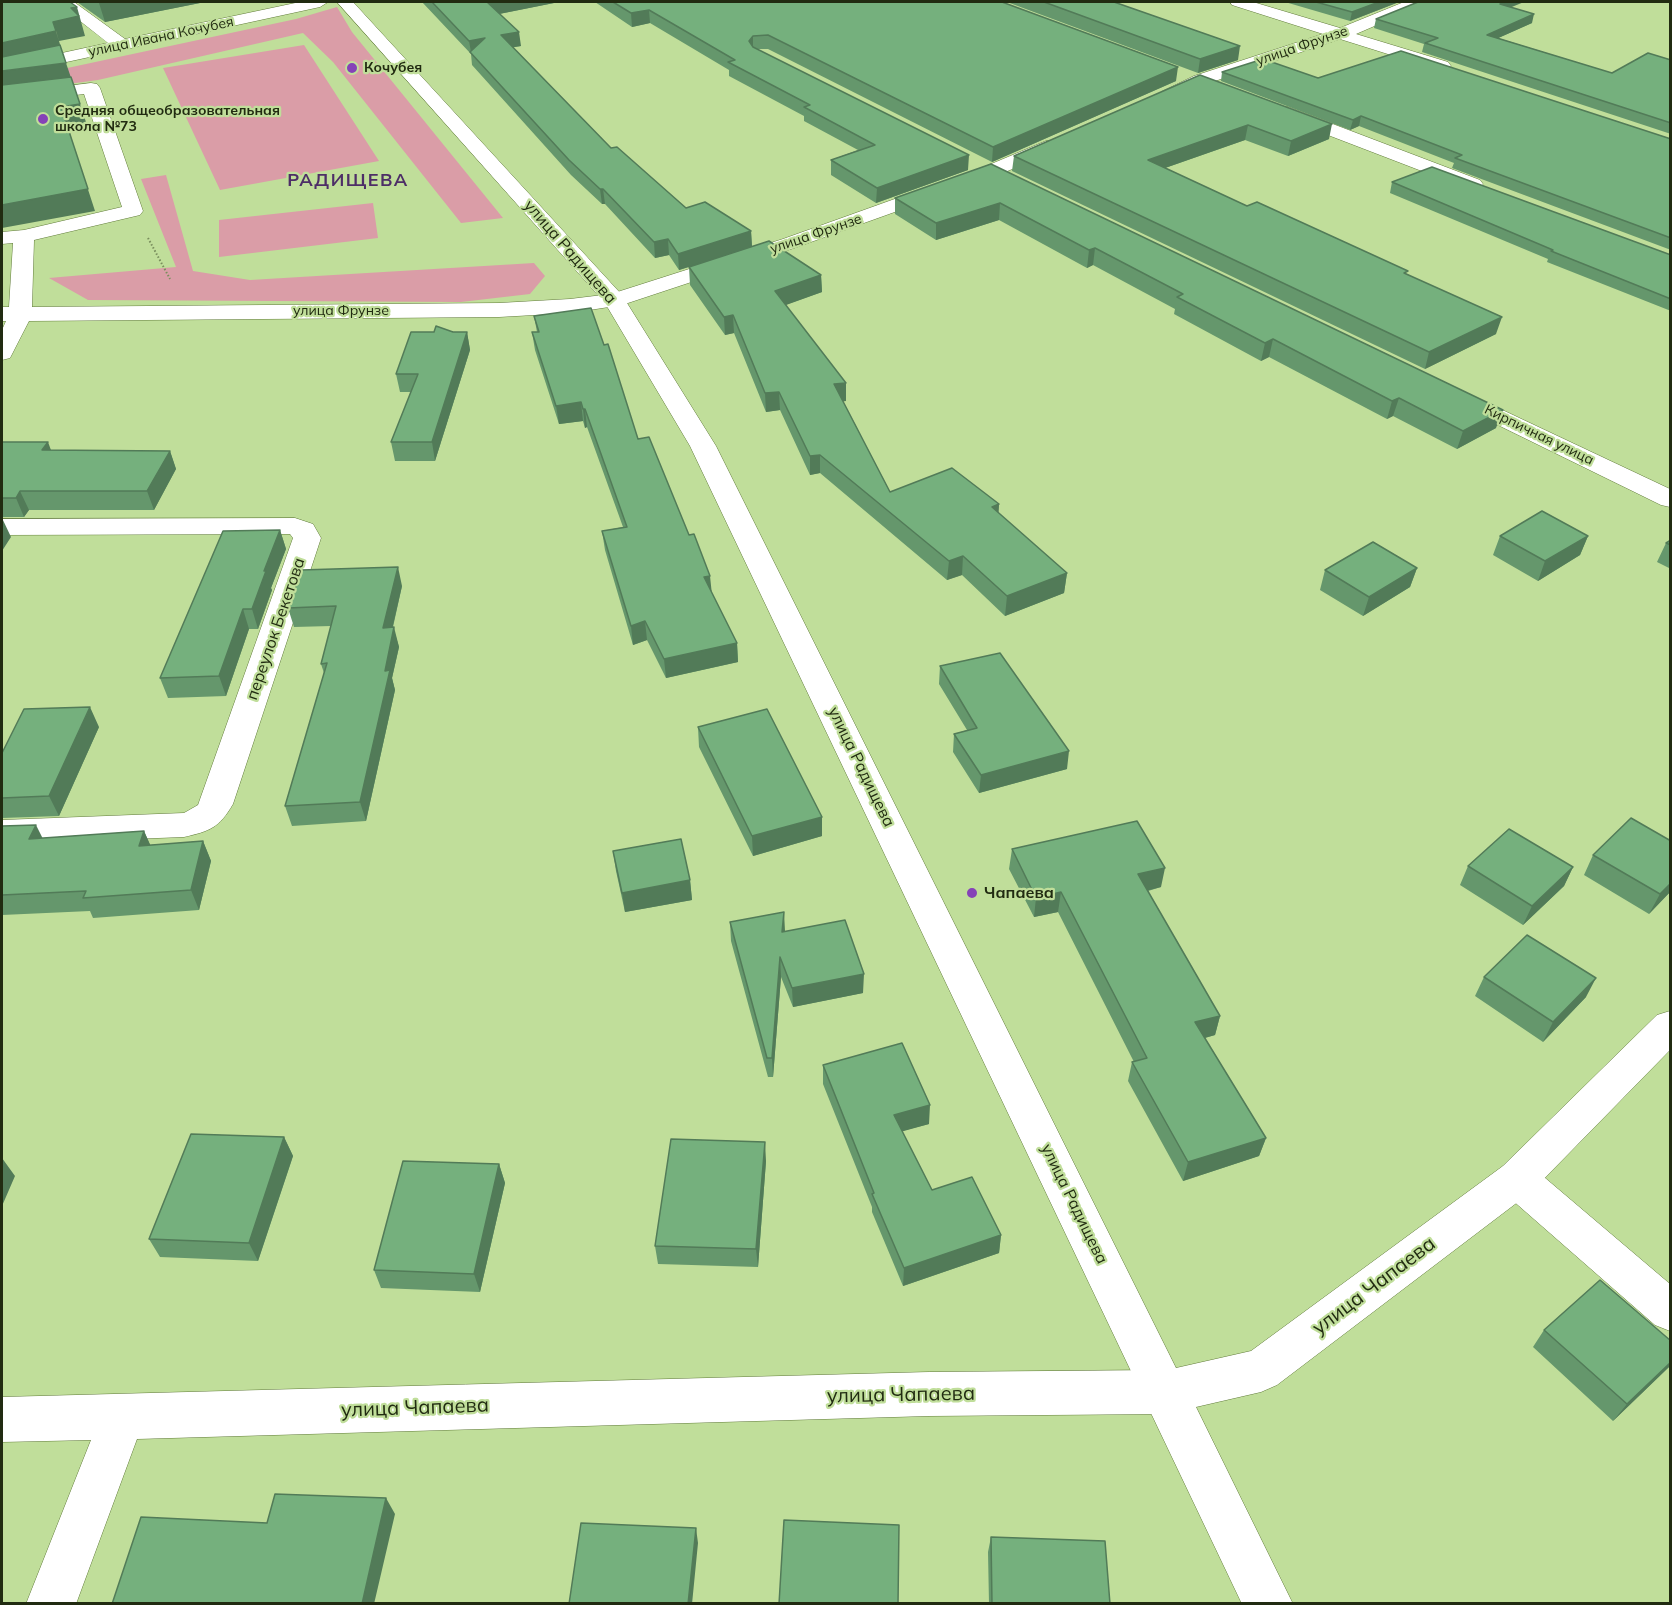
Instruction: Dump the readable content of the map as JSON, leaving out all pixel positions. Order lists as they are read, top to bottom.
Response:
{
  "streets": {
    "street": [
      "улица Ивана Кочубея",
      "улица Фрунзе",
      "улица Радищева",
      "Кирпичная улица",
      "переулок Бекетова",
      "улица Чапаева"
    ]
  },
  "crossings": [
    ["улица Фрунзе", "улица Радищева"],
    ["улица Радищева", "улица Чапаева"]
  ],
  "districts": ["РАДИЩЕВА"],
  "places": ["Кочубея", "Средняя общеобразовательная школа №73", "Чапаева"]
}
